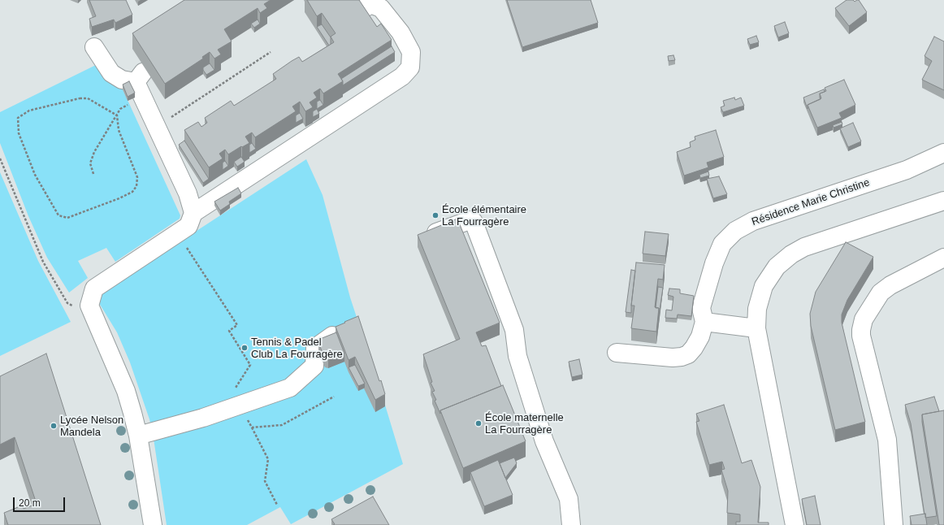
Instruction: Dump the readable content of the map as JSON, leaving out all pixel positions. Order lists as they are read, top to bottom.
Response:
{
  "streets": {
    "street": ["Résidence Marie Christine"]
  },
  "places": [
    "École élémentaire La Fourragère",
    "Tennis & Padel Club La Fourragère",
    "École maternelle La Fourragère",
    "Lycée Nelson Mandela"
  ],
  "scale_bar": "20 m"
}
